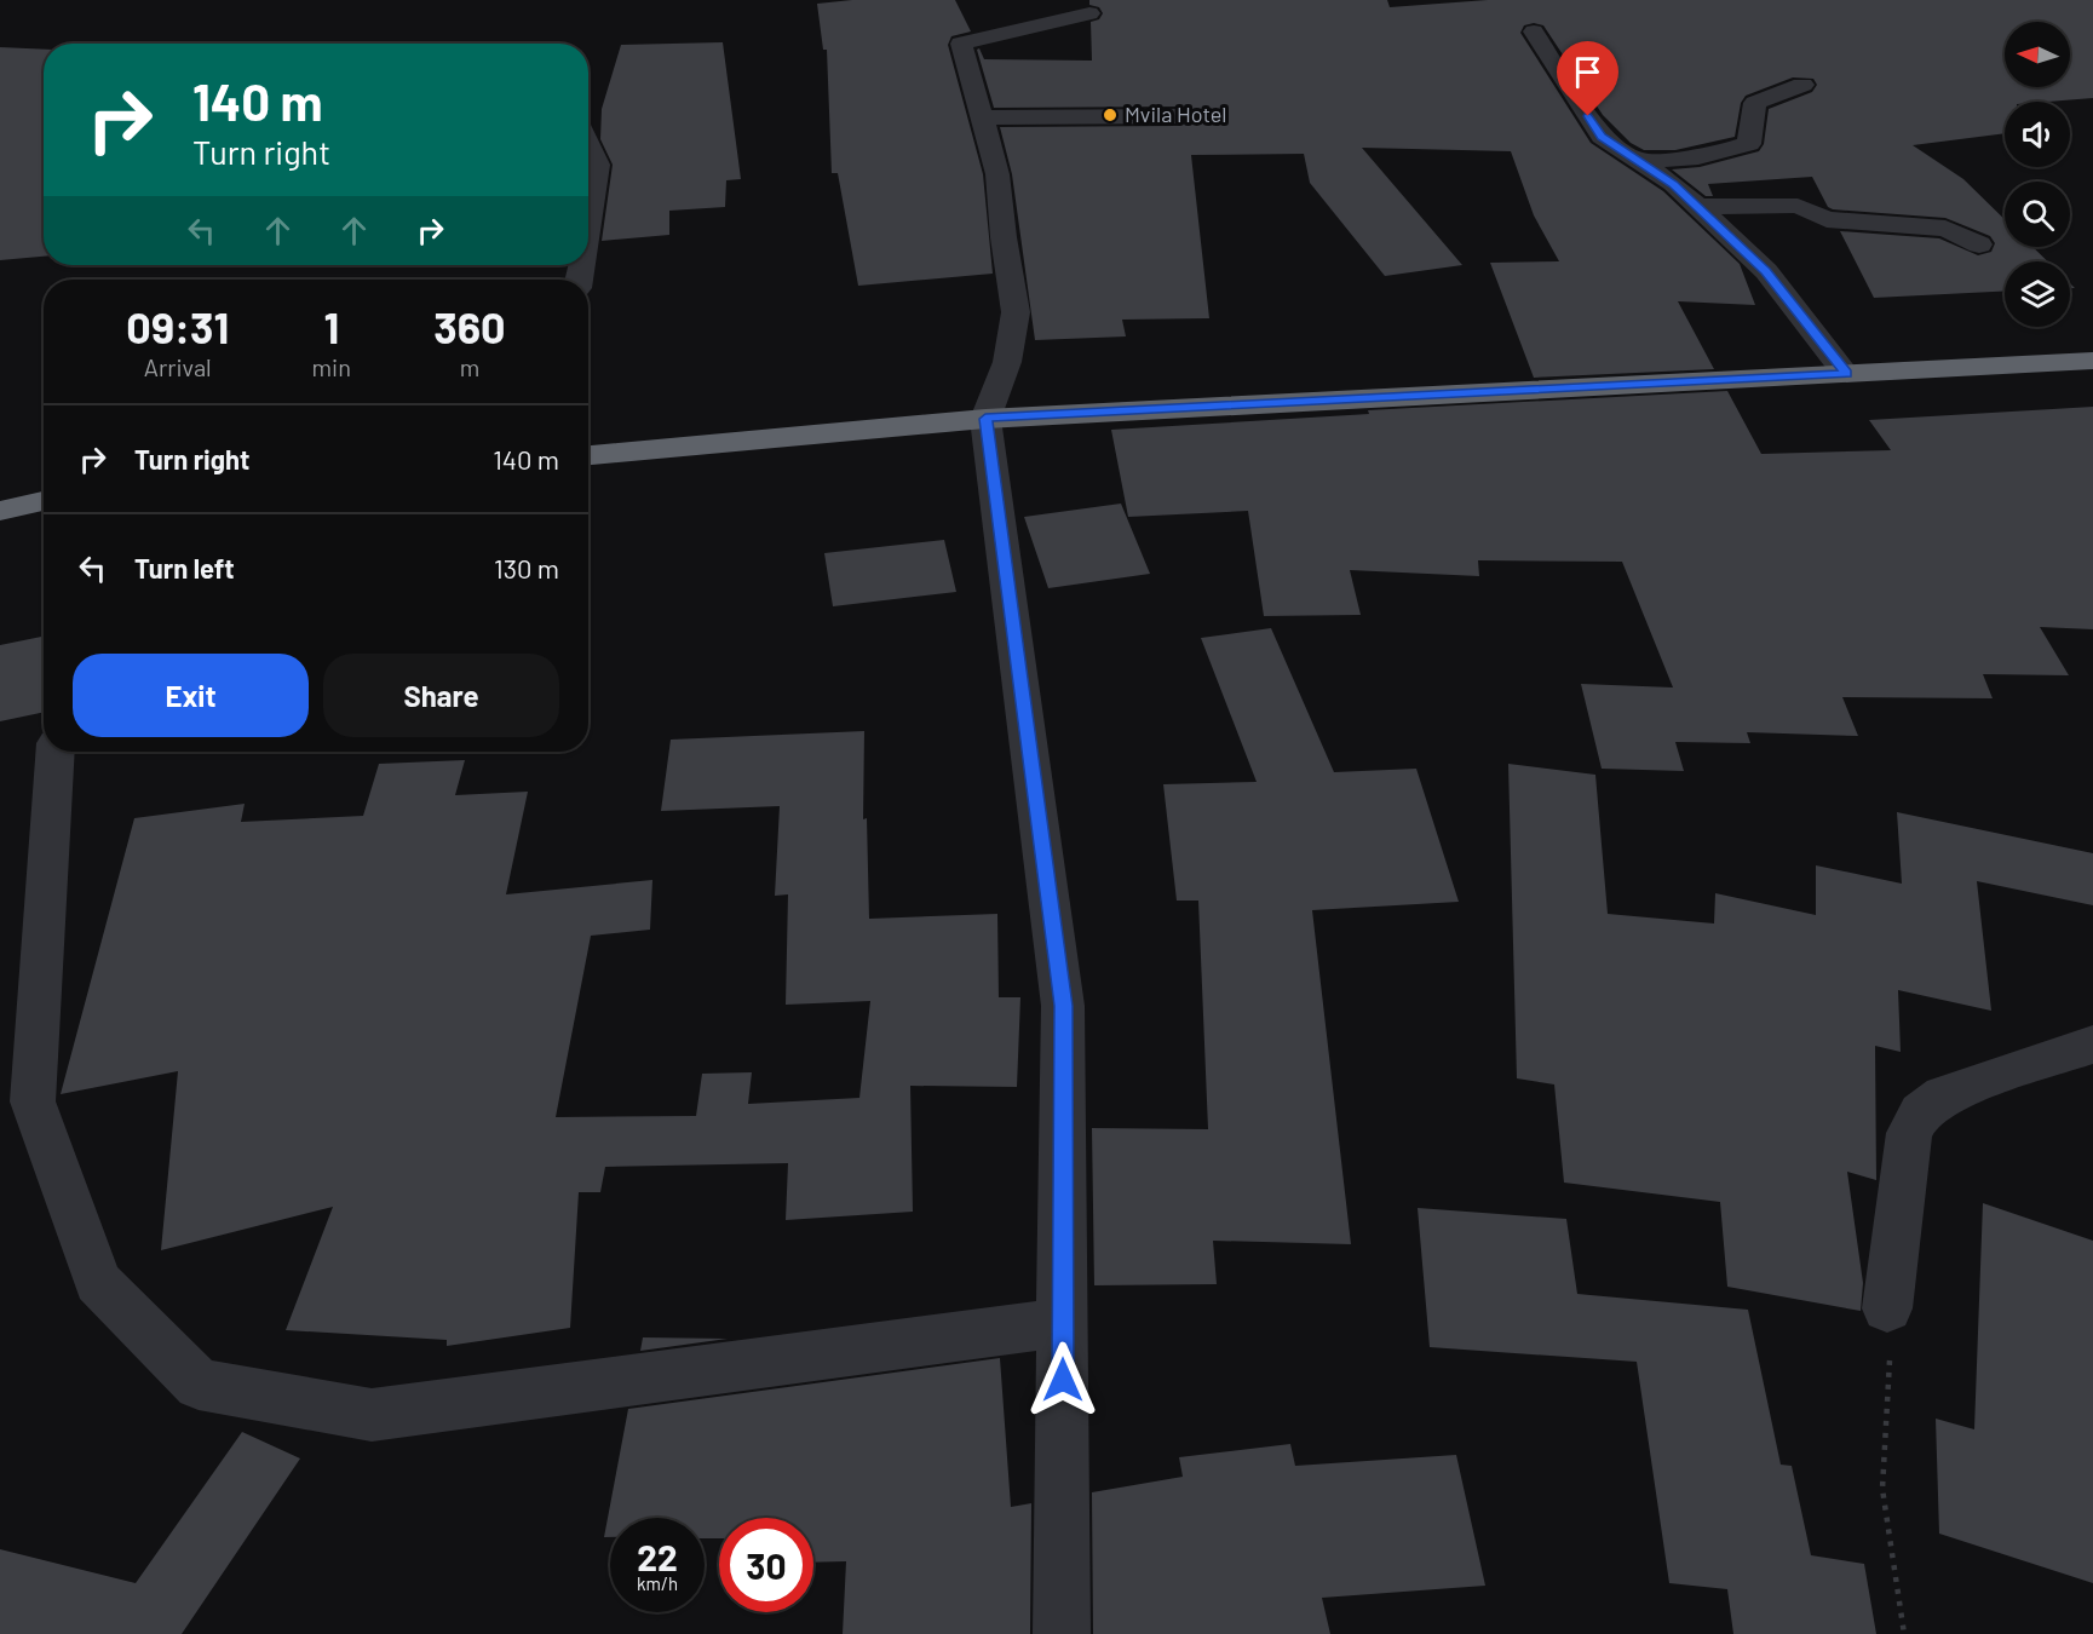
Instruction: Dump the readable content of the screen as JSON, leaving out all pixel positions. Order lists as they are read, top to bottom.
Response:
{
  "places": ["Mvila Hotel"],
  "north": "left",
  "page": {
    "turn": ["140 m", "Turn right"],
    "eta": [
      "09:31",
      "Arrival",
      "1",
      "min",
      "360",
      "m"
    ],
    "list": [
      {
        "name": "Turn right",
        "value": "140 m"
      },
      {
        "name": "Turn left",
        "value": "130 m"
      }
    ],
    "buttons": ["Exit", "Share"],
    "speed": "22 km/h",
    "limit": "30"
  }
}
